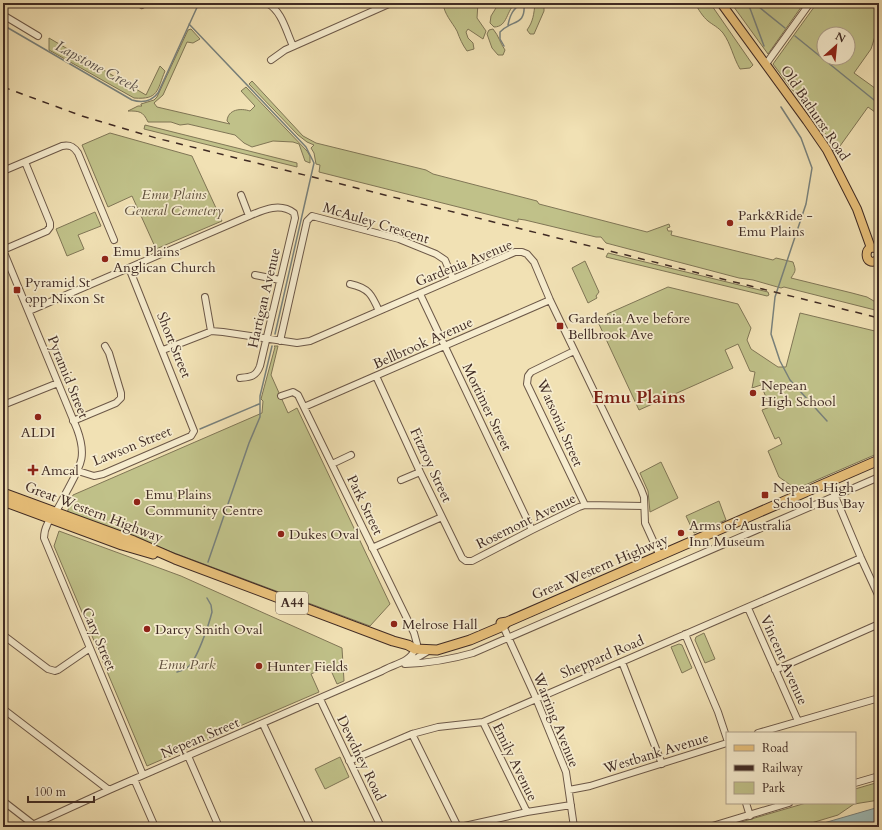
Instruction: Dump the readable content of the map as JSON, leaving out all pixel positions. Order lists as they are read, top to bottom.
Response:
{
  "streets": {
    "highway": ["Great Western Highway", "A44"],
    "main road": ["Old Bathurst Road"],
    "street": [
      "McAuley Crescent",
      "Gardenia Avenue",
      "Hartigan Avenue",
      "Bellbrook Avenue",
      "Short Street",
      "Pyramid Street",
      "Mortimer Street",
      "Watsonia Street",
      "Lawson Street",
      "Fitzroy Street",
      "Park Street",
      "Rosemont Avenue",
      "Cary Street",
      "Sheppard Road",
      "Vincent Avenue",
      "Warring Avenue",
      "Nepean Street",
      "Westbank Avenue",
      "Dewdney Road",
      "Emily Avenue"
    ]
  },
  "crossings": [
    ["McAuley Crescent", "Gardenia Avenue"],
    ["Gardenia Avenue", "Hartigan Avenue"],
    ["Gardenia Avenue", "Bellbrook Avenue"],
    ["Gardenia Avenue", "Short Street"],
    ["Gardenia Avenue", "Mortimer Street"],
    ["Gardenia Avenue", "Watsonia Street"],
    ["Gardenia Avenue", "Great Western Highway"],
    ["Gardenia Avenue", "Rosemont Avenue"],
    ["Bellbrook Avenue", "Mortimer Street"],
    ["Bellbrook Avenue", "Fitzroy Street"],
    ["Bellbrook Avenue", "Park Street"],
    ["Short Street", "Lawson Street"],
    ["Pyramid Street", "Lawson Street"],
    ["Pyramid Street", "Great Western Highway"],
    ["Pyramid Street", "Cary Street"],
    ["Mortimer Street", "Rosemont Avenue"],
    ["Watsonia Street", "Rosemont Avenue"],
    ["Fitzroy Street", "Rosemont Avenue"],
    ["Park Street", "Great Western Highway"],
    ["Park Street", "Nepean Street"],
    ["Great Western Highway", "Cary Street"],
    ["Great Western Highway", "Warring Avenue"],
    ["Great Western Highway", "Nepean Street"],
    ["Cary Street", "Nepean Street"],
    ["Sheppard Road", "Vincent Avenue"],
    ["Sheppard Road", "Warring Avenue"],
    ["Sheppard Road", "Dewdney Road"],
    ["Sheppard Road", "Emily Avenue"],
    ["Warring Avenue", "Westbank Avenue"],
    ["Nepean Street", "Dewdney Road"]
  ],
  "districts": ["Emu Plains"],
  "water": ["Lapstone Creek"],
  "parks": ["Emu Plains General Cemetery", "Emu Park"],
  "places": {
    "other": [
      "Park&Ride - Emu Plains",
      "Emu Plains Anglican Church",
      "Nepean High School",
      "ALDI",
      "Emu Plains Community Centre",
      "Arms of Australia Inn Museum",
      "Dukes Oval",
      "Melrose Hall",
      "Darcy Smith Oval",
      "Hunter Fields"
    ],
    "transit": ["Pyramid St opp Nixon St", "Gardenia Ave before Bellbrook Ave", "Nepean High School Bus Bay"],
    "health": ["Amcal"]
  },
  "legend": ["Road", "Railway", "Park"],
  "scale_bar": "100 m",
  "north": "top right"
}
